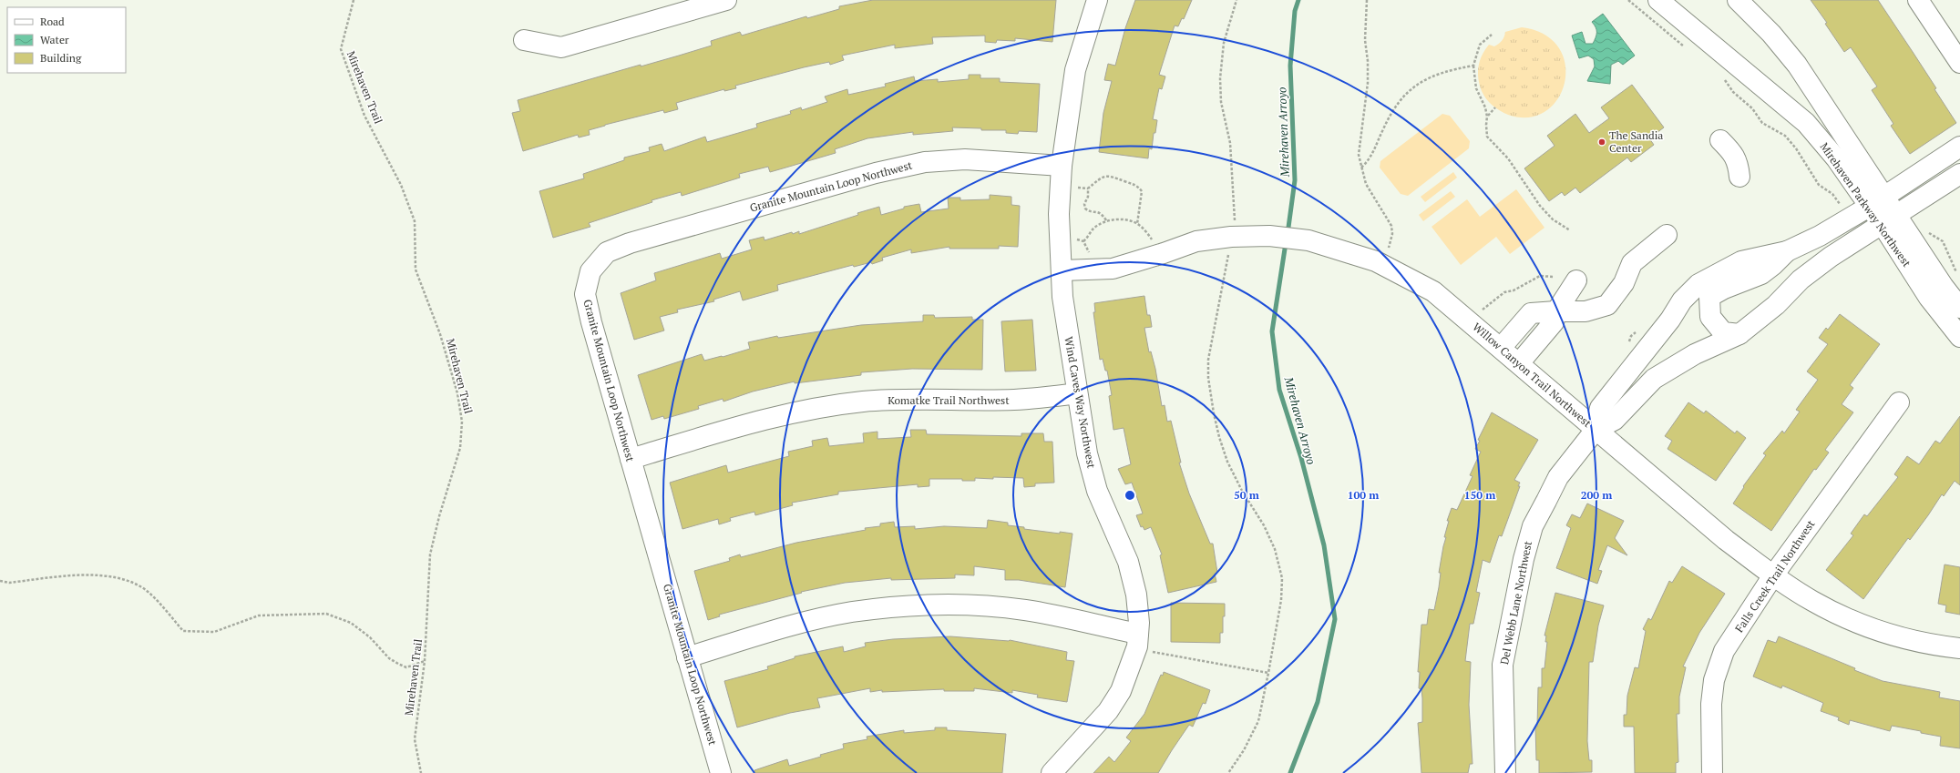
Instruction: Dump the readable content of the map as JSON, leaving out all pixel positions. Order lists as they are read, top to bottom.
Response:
{
  "streets": {
    "street": [
      "Granite Mountain Loop Northwest",
      "Mirehaven Parkway Northwest",
      "Willow Canyon Trail Northwest",
      "Komatke Trail Northwest",
      "Wind Caves Way Northwest",
      "Falls Creek Trail Northwest",
      "Del Webb Lane Northwest"
    ],
    "path": ["Mirehaven Trail"]
  },
  "crossings": [
    ["Granite Mountain Loop Northwest", "Komatke Trail Northwest"],
    ["Granite Mountain Loop Northwest", "Wind Caves Way Northwest"],
    ["Mirehaven Parkway Northwest", "Del Webb Lane Northwest"],
    ["Willow Canyon Trail Northwest", "Wind Caves Way Northwest"],
    ["Willow Canyon Trail Northwest", "Falls Creek Trail Northwest"],
    ["Willow Canyon Trail Northwest", "Del Webb Lane Northwest"],
    ["Komatke Trail Northwest", "Wind Caves Way Northwest"]
  ],
  "water": ["Mirehaven Arroyo"],
  "places": ["The Sandia Center"],
  "legend": ["Road", "Water", "Building"],
  "rings": [
    "50 m",
    "100 m",
    "150 m",
    "200 m"
  ]
}
